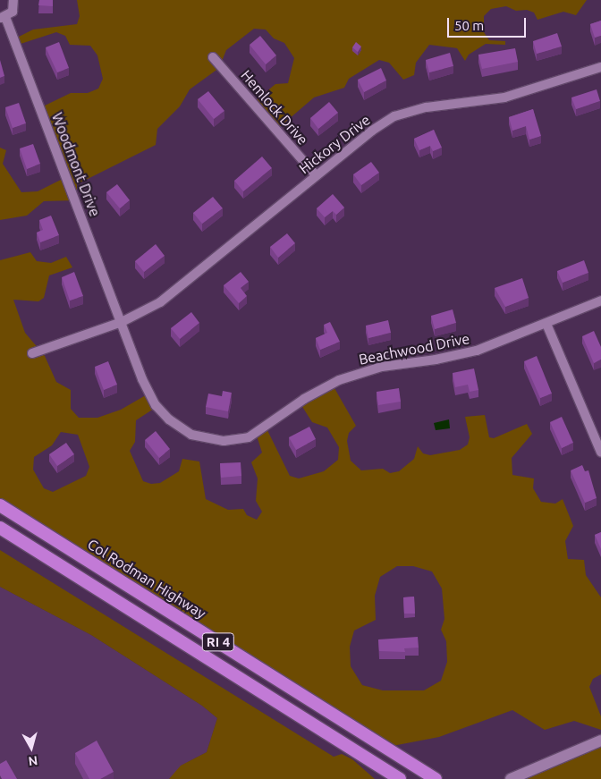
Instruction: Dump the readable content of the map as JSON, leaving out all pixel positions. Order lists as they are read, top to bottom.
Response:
{
  "streets": {
    "highway": ["Col Rodman Highway", "RI 4"],
    "street": [
      "Hemlock Drive",
      "Hickory Drive",
      "Woodmont Drive",
      "Beachwood Drive"
    ]
  },
  "crossings": [
    ["Hemlock Drive", "Hickory Drive"],
    ["Hickory Drive", "Woodmont Drive"],
    ["Hickory Drive", "Beachwood Drive"],
    ["Woodmont Drive", "Beachwood Drive"]
  ],
  "scale_bar": "50 m",
  "north": "bottom"
}
